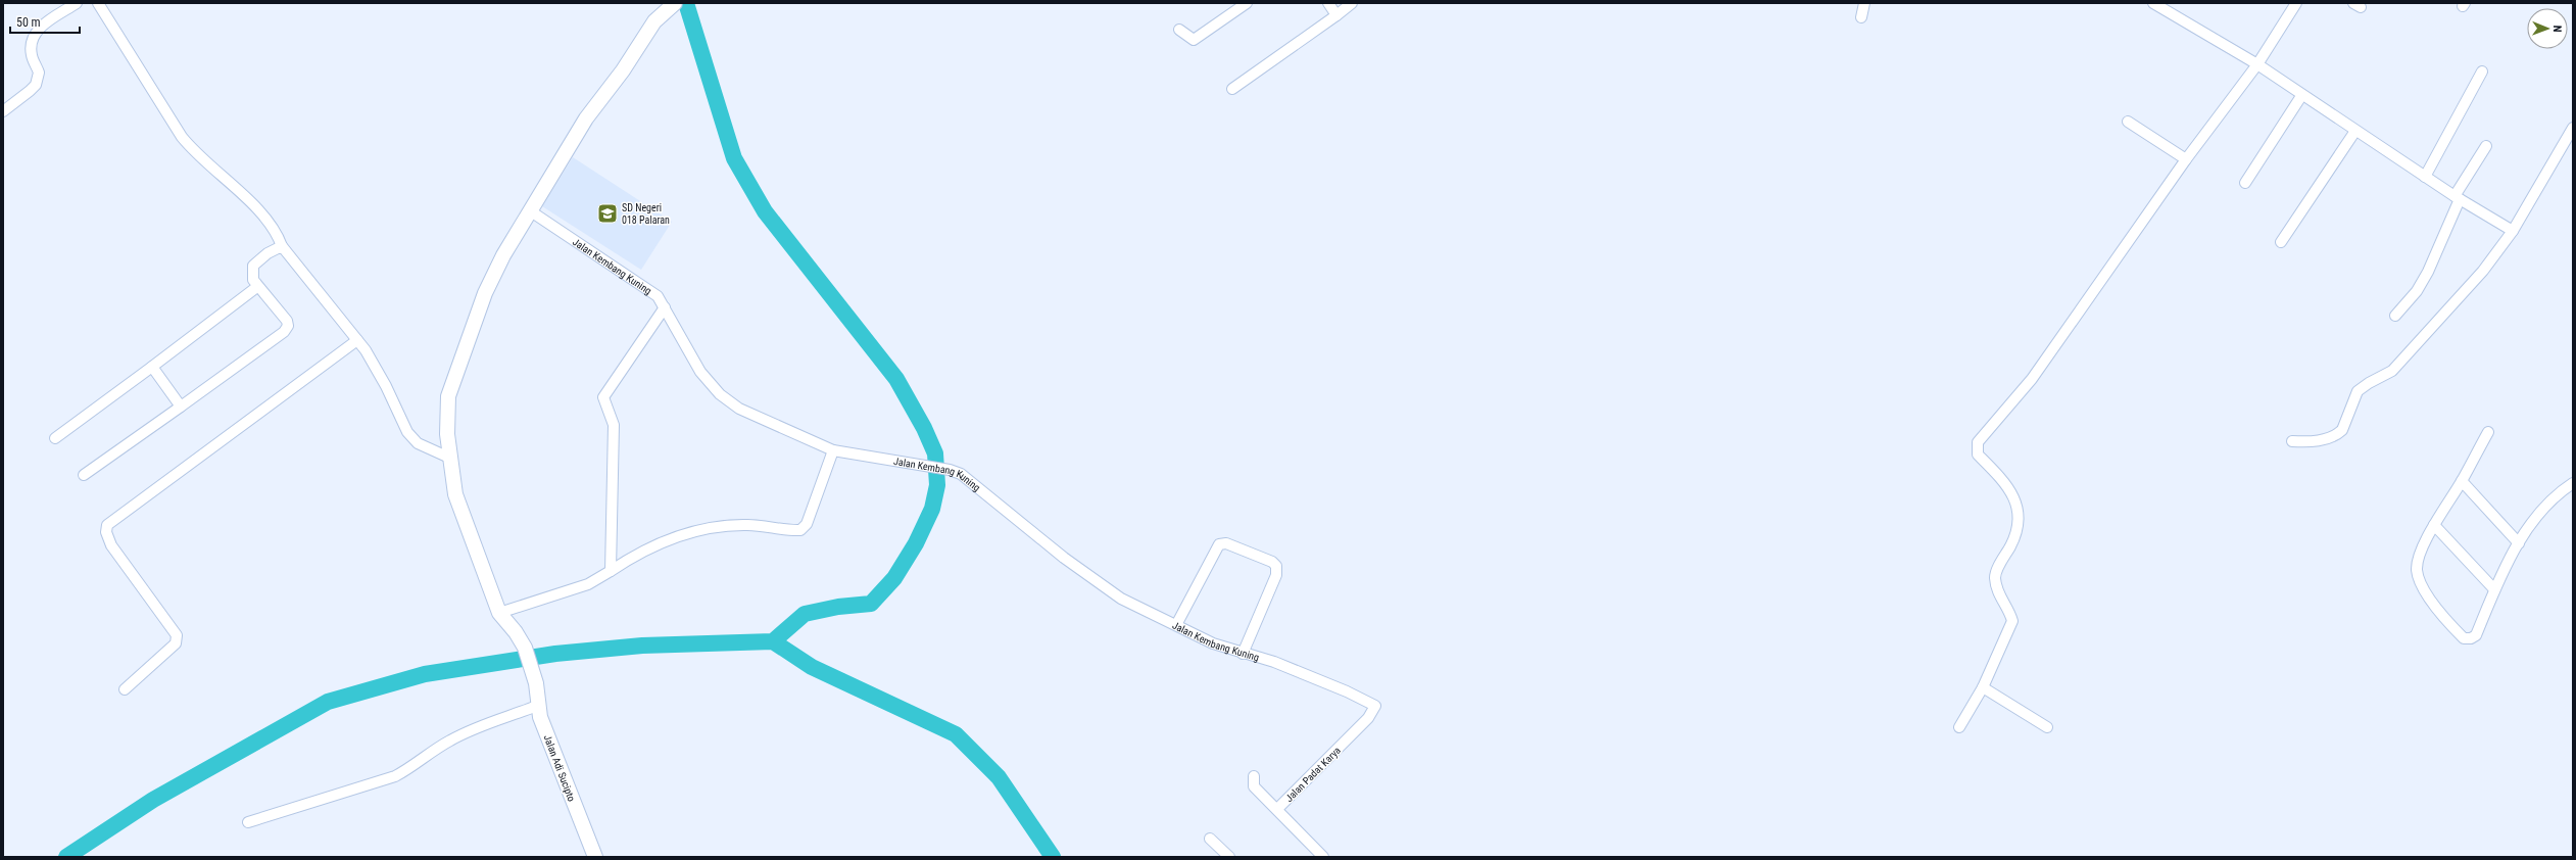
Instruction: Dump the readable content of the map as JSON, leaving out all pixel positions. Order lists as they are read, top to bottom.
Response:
{
  "streets": {
    "street": ["Jalan Kembang Kuning", "Jalan Adi Sucipto", "Jalan Padat Karya"]
  },
  "crossings": [
    ["Jalan Kembang Kuning", "Jalan Adi Sucipto"],
    ["Jalan Kembang Kuning", "Jalan Padat Karya"]
  ],
  "places": {
    "school or university": ["SD Negeri 018 Palaran"]
  },
  "scale_bar": "50 m",
  "north": "right"
}
